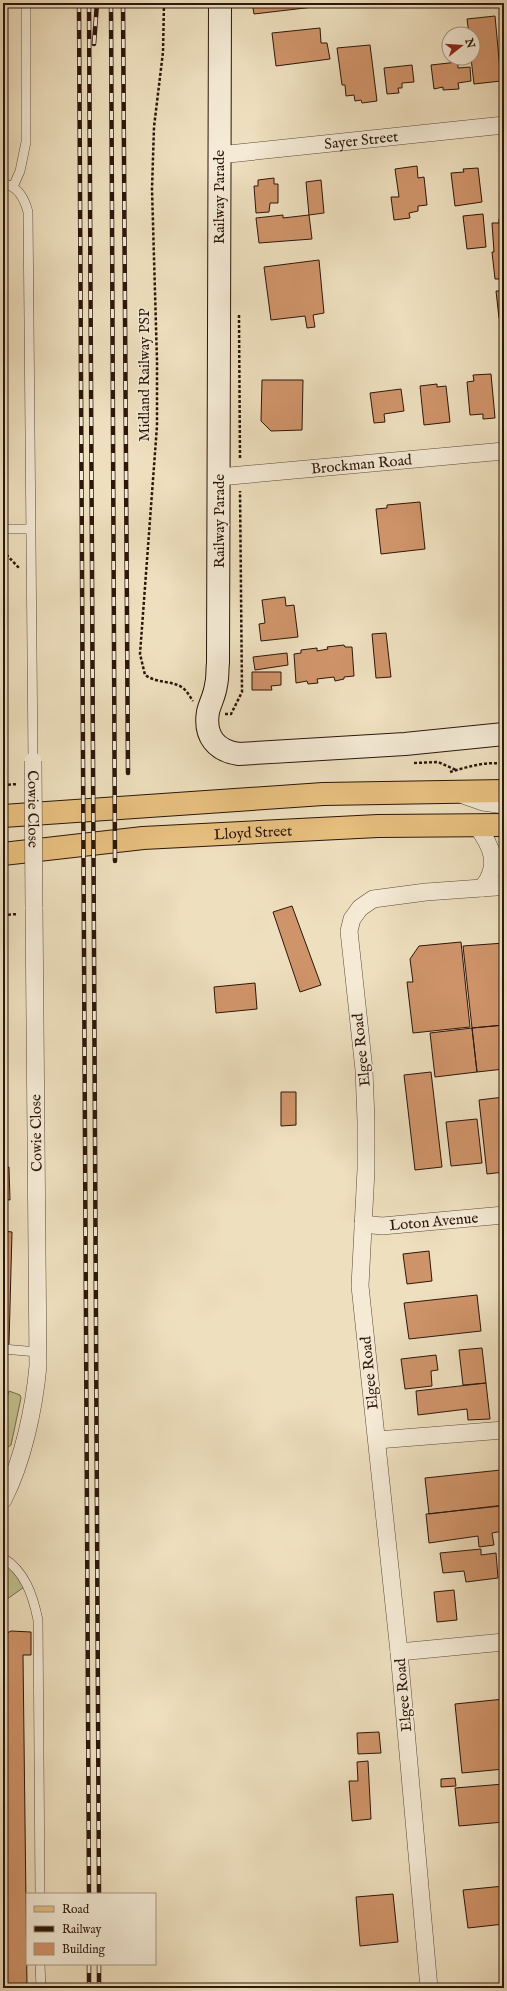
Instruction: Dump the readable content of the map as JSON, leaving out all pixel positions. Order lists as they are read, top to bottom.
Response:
{
  "streets": {
    "main road": ["Lloyd Street"],
    "street": [
      "Sayer Street",
      "Railway Parade",
      "Brockman Road",
      "Cowie Close",
      "Elgee Road",
      "Loton Avenue"
    ],
    "path": ["Midland Railway PSP"]
  },
  "crossings": [
    ["Sayer Street", "Railway Parade"],
    ["Railway Parade", "Brockman Road"],
    ["Elgee Road", "Loton Avenue"]
  ],
  "legend": ["Road", "Railway", "Building"],
  "north": "right"
}
